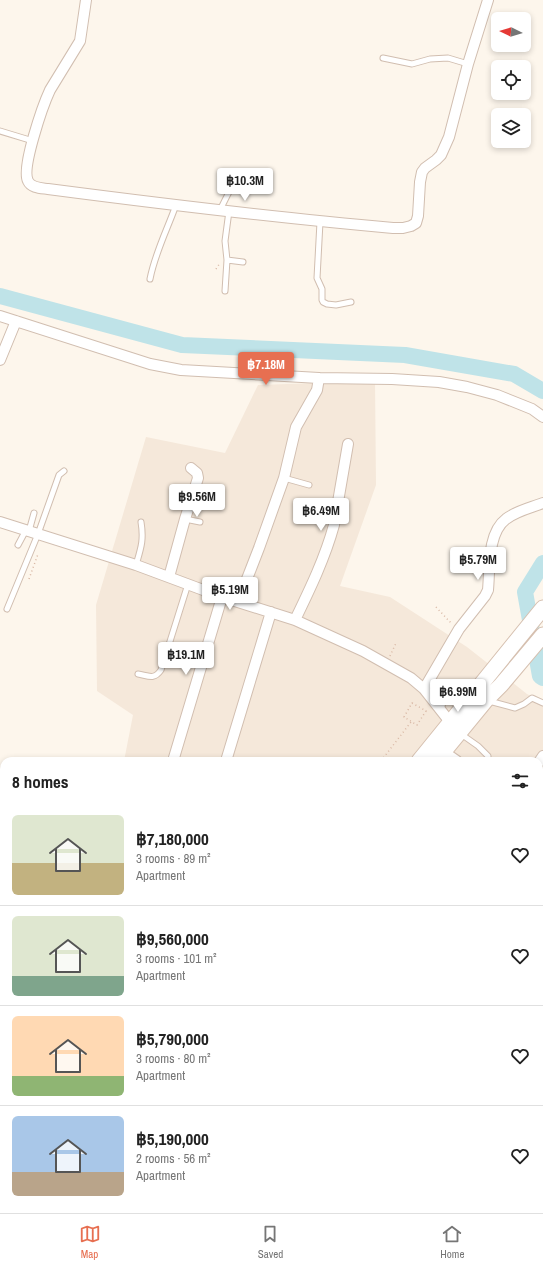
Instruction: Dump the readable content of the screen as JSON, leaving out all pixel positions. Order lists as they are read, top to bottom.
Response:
{
  "north": "left",
  "page": {
    "price": [
      "฿10.3M",
      "฿7.18M",
      "฿9.56M",
      "฿6.49M",
      "฿5.79M",
      "฿5.19M",
      "฿19.1M",
      "฿6.99M"
    ],
    "heading": "8 homes",
    "list": [
      {
        "name": "฿7,180,000",
        "note": "3 rooms · 89 m² · Apartment"
      },
      {
        "name": "฿9,560,000",
        "note": "3 rooms · 101 m² · Apartment"
      },
      {
        "name": "฿5,790,000",
        "note": "3 rooms · 80 m² · Apartment"
      },
      {
        "name": "฿5,190,000",
        "note": "2 rooms · 56 m² · Apartment"
      }
    ],
    "tabs": ["Map", "Saved", "Home"]
  }
}
